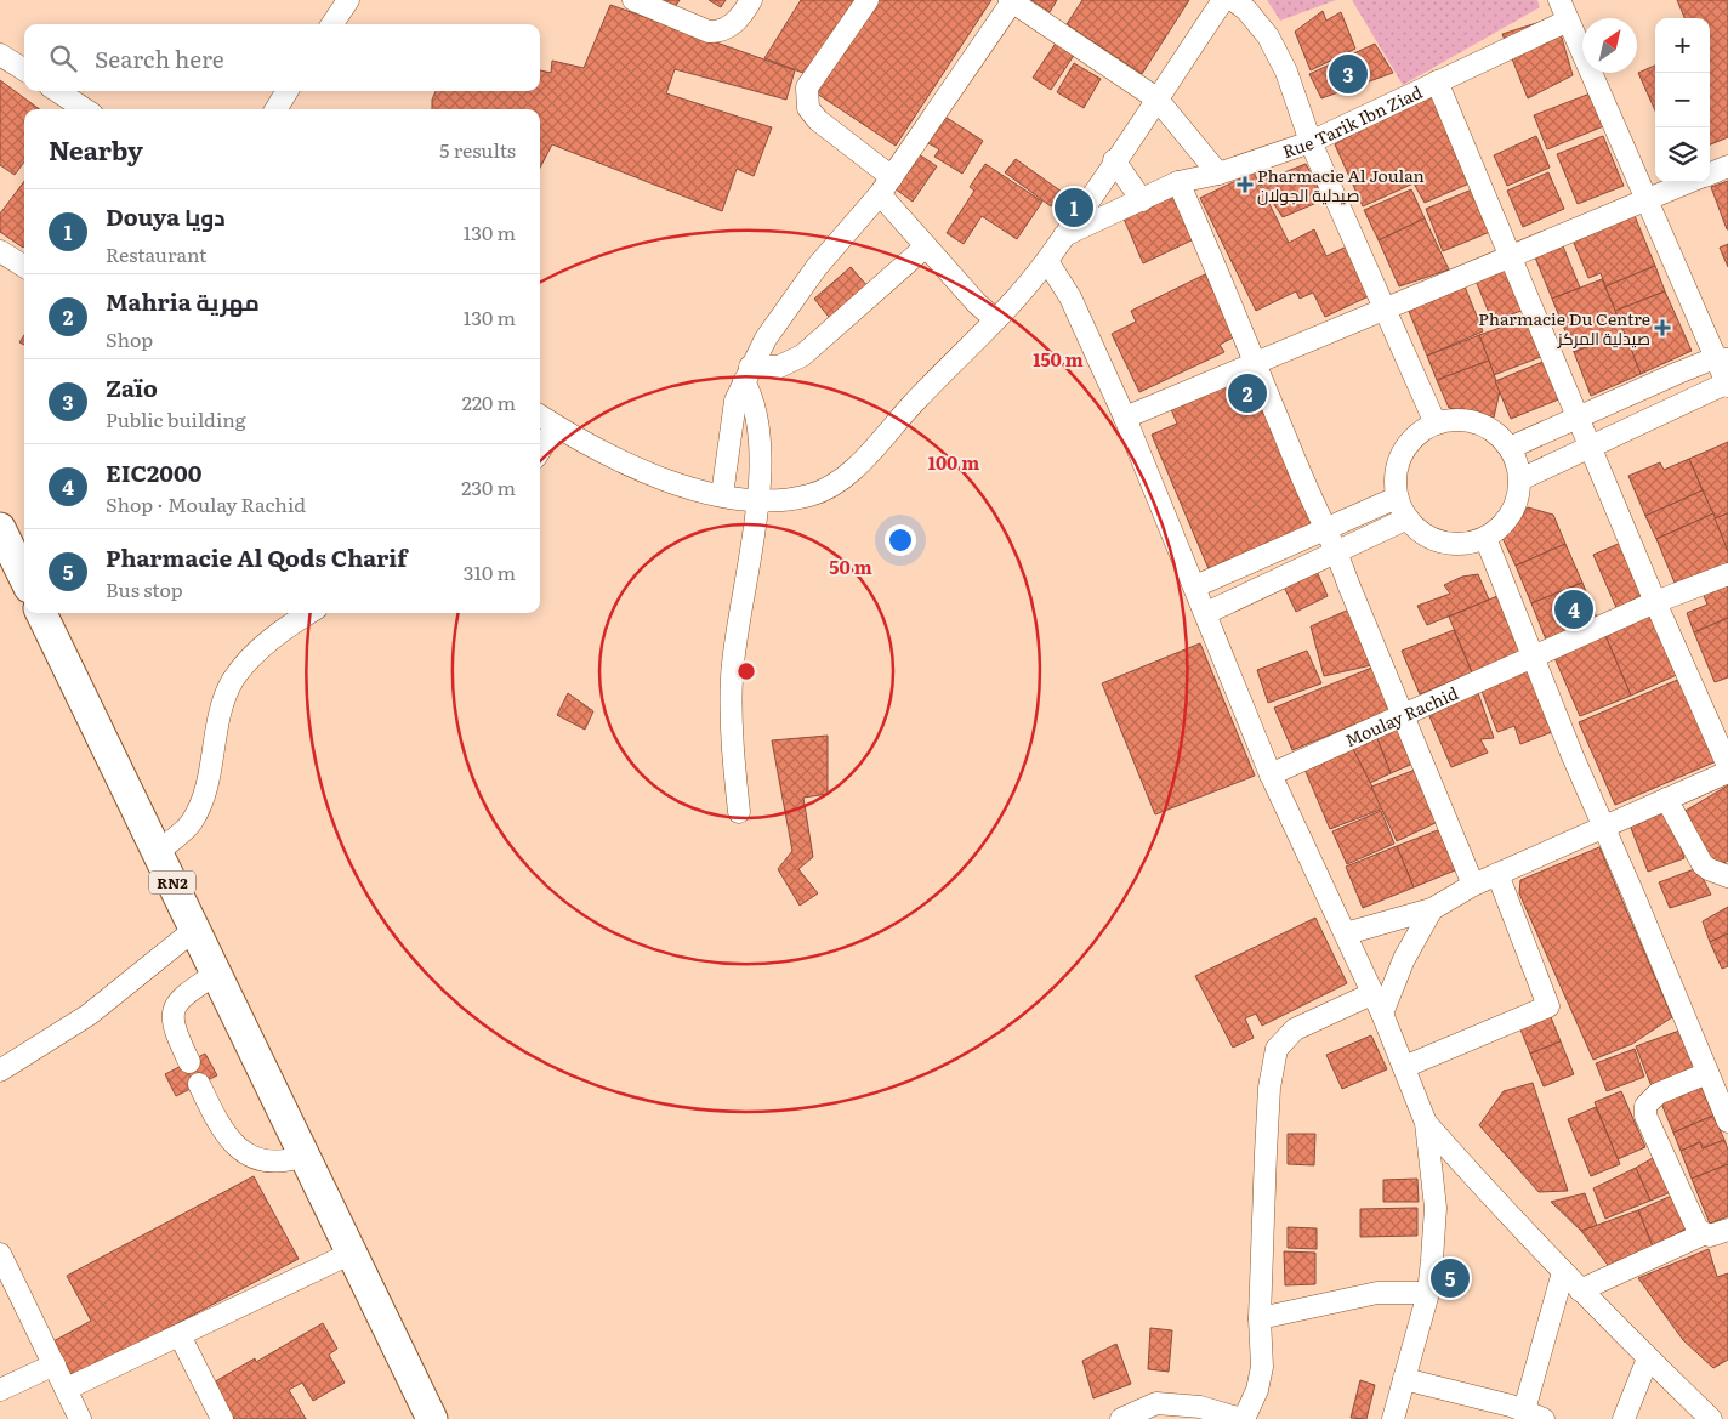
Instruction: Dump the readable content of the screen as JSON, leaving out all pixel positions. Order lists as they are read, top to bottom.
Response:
{
  "streets": {
    "highway": ["RN2"],
    "street": ["Rue Tarik Ibn Ziad", "Moulay Rachid"]
  },
  "places": {
    "health": ["Pharmacie Al Joulan صيدلية الجولان", "Pharmacie Du Centre صيدلية المركز"]
  },
  "north": "top right",
  "page": {
    "map_buttons": ["+", "−"],
    "search": "Search here",
    "pins": [
      "3",
      "1",
      "2",
      "4",
      "5"
    ],
    "heading": ["Nearby", "5 results"],
    "list": [
      {
        "mark": "1",
        "name": "Douya دويا",
        "note": "Restaurant",
        "value": "130 m"
      },
      {
        "mark": "2",
        "name": "Mahria مهرية",
        "note": "Shop",
        "value": "130 m"
      },
      {
        "mark": "3",
        "name": "Zaïo",
        "note": "Public building",
        "value": "220 m"
      },
      {
        "mark": "4",
        "name": "EIC2000",
        "note": "Shop · Moulay Rachid",
        "value": "230 m"
      },
      {
        "mark": "5",
        "name": "Pharmacie Al Qods Charif",
        "note": "Bus stop",
        "value": "310 m"
      }
    ]
  },
  "rings": ["150 m", "100 m", "50 m"]
}
